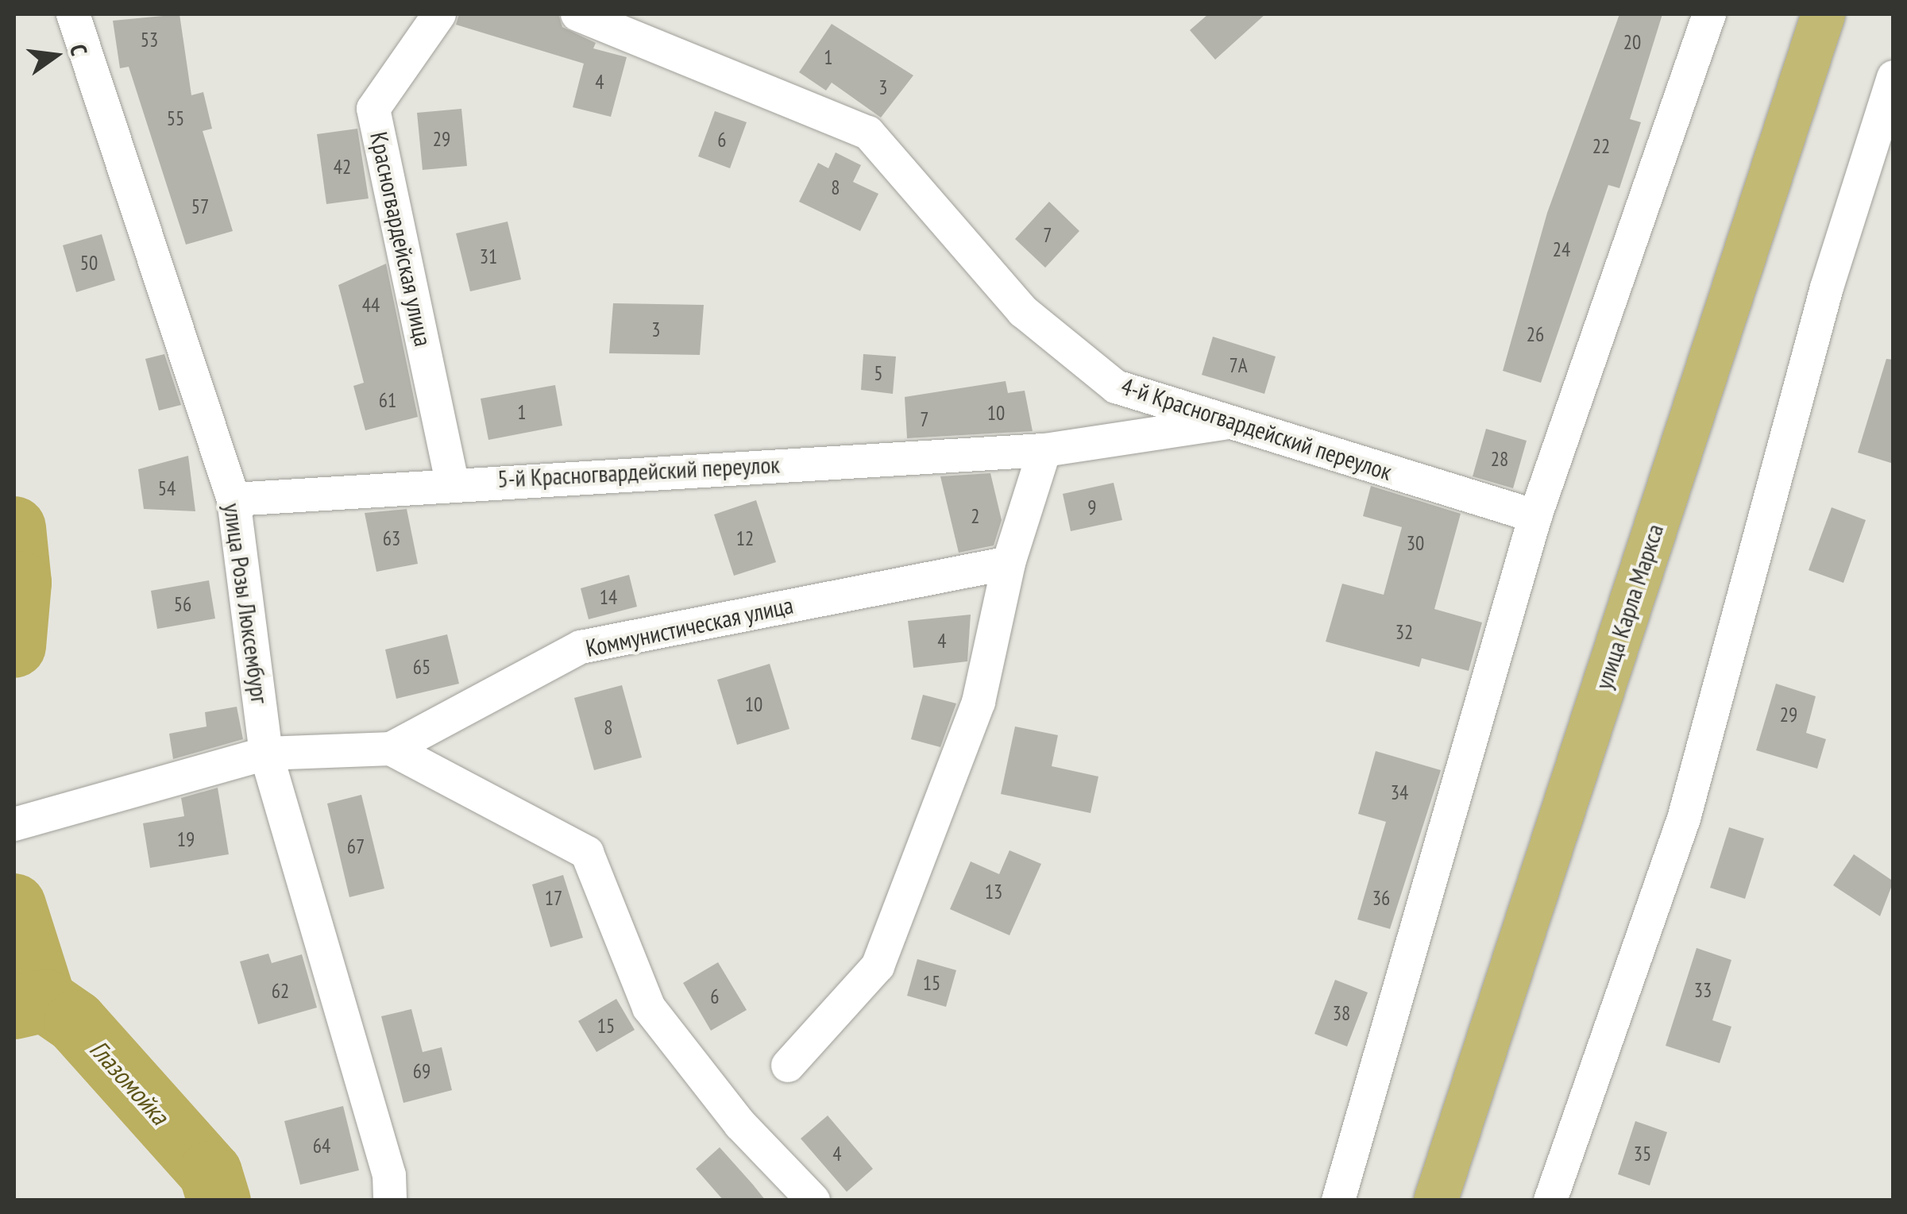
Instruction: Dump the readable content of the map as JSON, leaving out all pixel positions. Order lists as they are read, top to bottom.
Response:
{
  "streets": {
    "main road": ["улица Карла Маркса"],
    "street": [
      "Красногвардейская улица",
      "4-й Красногвардейский переулок",
      "5-й Красногвардейский переулок",
      "улица Розы Люксембург",
      "Коммунистическая улица"
    ]
  },
  "crossings": [
    ["Красногвардейская улица", "5-й Красногвардейский переулок"],
    ["4-й Красногвардейский переулок", "5-й Красногвардейский переулок"],
    ["5-й Красногвардейский переулок", "улица Розы Люксембург"],
    ["улица Розы Люксембург", "Коммунистическая улица"]
  ],
  "water": ["Глазомойка"],
  "house_numbers": [
    "53",
    "20",
    "1",
    "4",
    "3",
    "55",
    "29",
    "6",
    "22",
    "42",
    "8",
    "57",
    "7",
    "24",
    "31",
    "50",
    "44",
    "3",
    "26",
    "7А",
    "5",
    "61",
    "1",
    "10",
    "7",
    "28",
    "54",
    "9",
    "2",
    "63",
    "12",
    "30",
    "14",
    "56",
    "32",
    "4",
    "65",
    "10",
    "29",
    "8",
    "34",
    "19",
    "67",
    "13",
    "17",
    "36",
    "15",
    "33",
    "62",
    "6",
    "38",
    "15",
    "69",
    "64",
    "4",
    "35"
  ],
  "north": "right"
}
